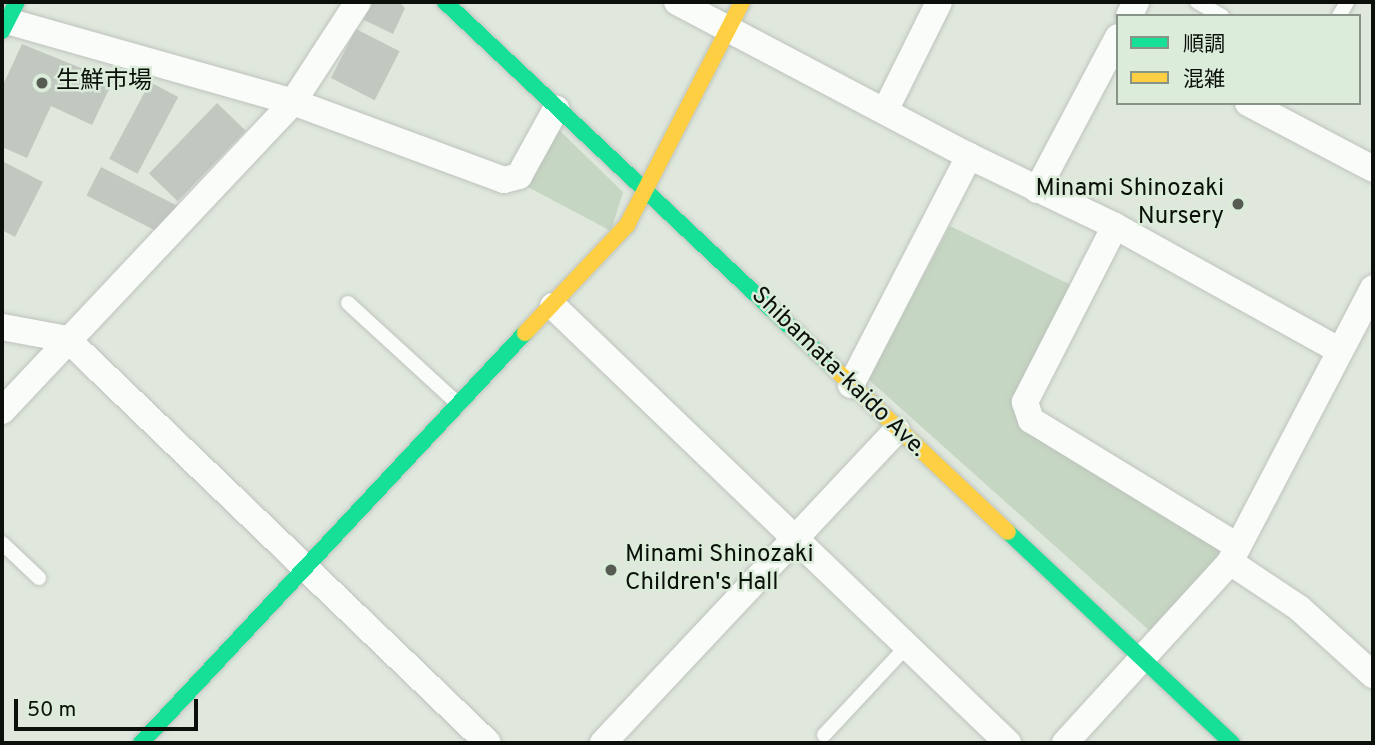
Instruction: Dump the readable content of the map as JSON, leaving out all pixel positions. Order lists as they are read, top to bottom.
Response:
{
  "streets": {
    "main road": ["Shibamata-kaido Ave."]
  },
  "places": ["生鮮市場", "Minami Shinozaki Nursery", "Minami Shinozaki Children's Hall"],
  "legend": ["順調", "混雑"],
  "scale_bar": "50 m"
}
